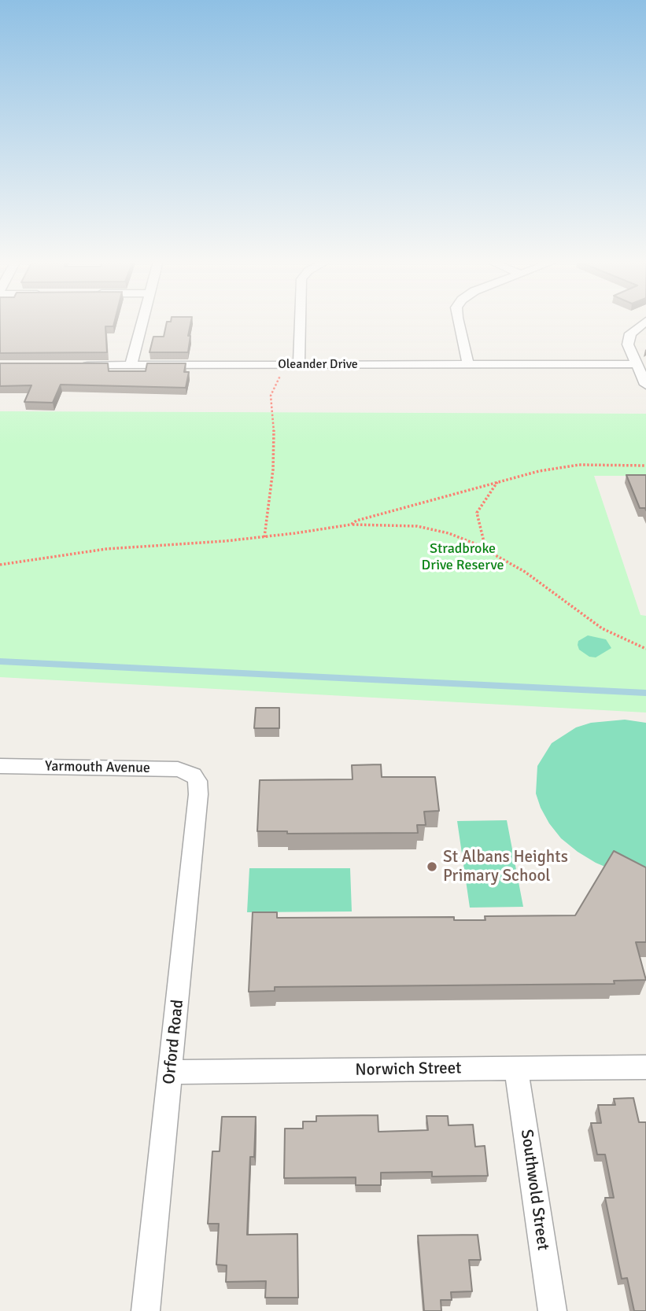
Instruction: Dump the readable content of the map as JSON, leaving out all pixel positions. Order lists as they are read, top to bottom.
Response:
{
  "streets": {
    "street": [
      "Oleander Drive",
      "Yarmouth Avenue",
      "Orford Road",
      "Norwich Street",
      "Southwold Street"
    ]
  },
  "crossings": [
    ["Yarmouth Avenue", "Orford Road"],
    ["Orford Road", "Norwich Street"],
    ["Norwich Street", "Southwold Street"]
  ],
  "parks": ["Stradbroke Drive Reserve"],
  "places": ["St Albans Heights Primary School"]
}
